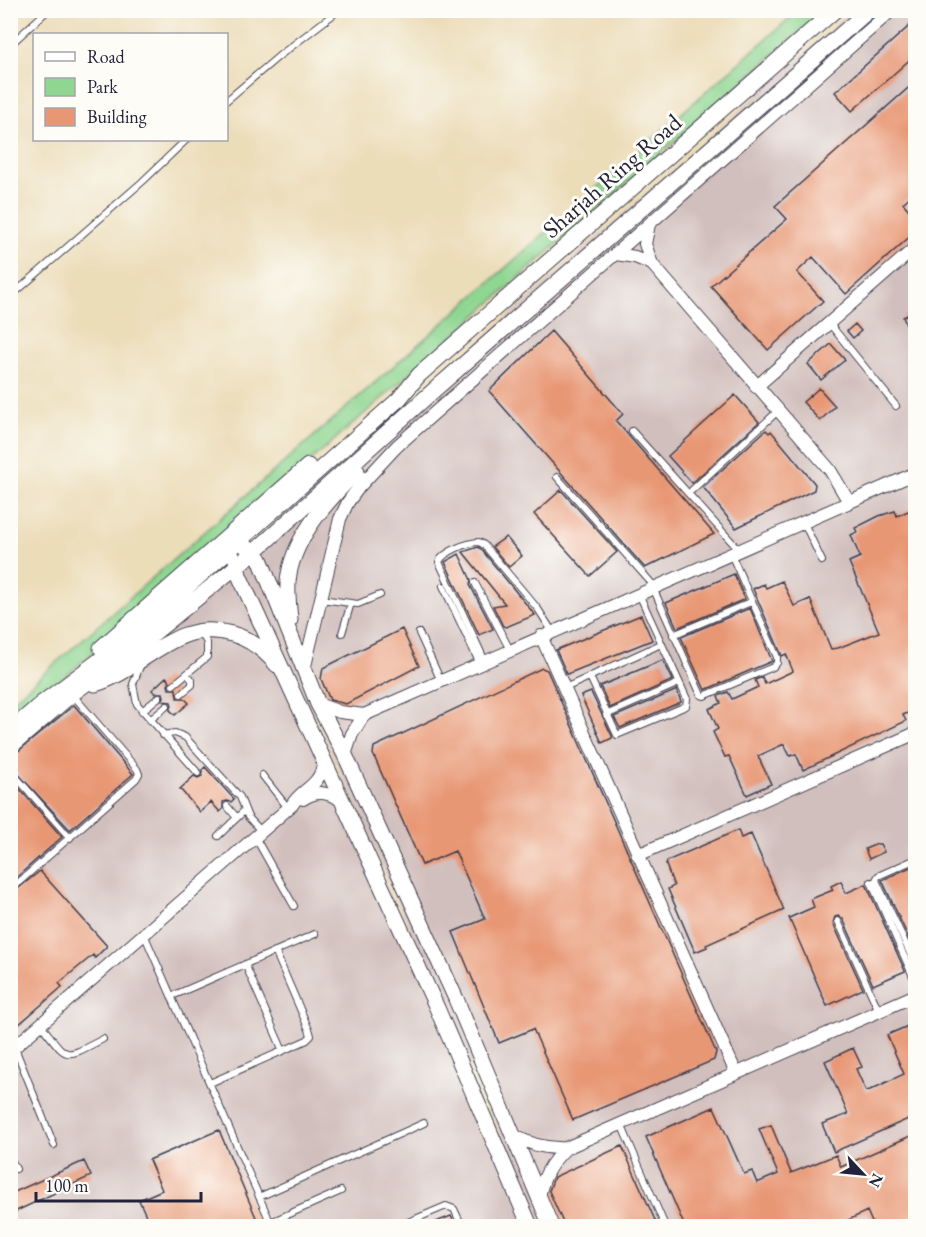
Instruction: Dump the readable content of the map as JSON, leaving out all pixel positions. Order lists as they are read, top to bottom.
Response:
{
  "streets": {
    "street": ["Sharjah Ring Road"]
  },
  "legend": ["Road", "Park", "Building"],
  "scale_bar": "100 m",
  "north": "bottom right"
}
